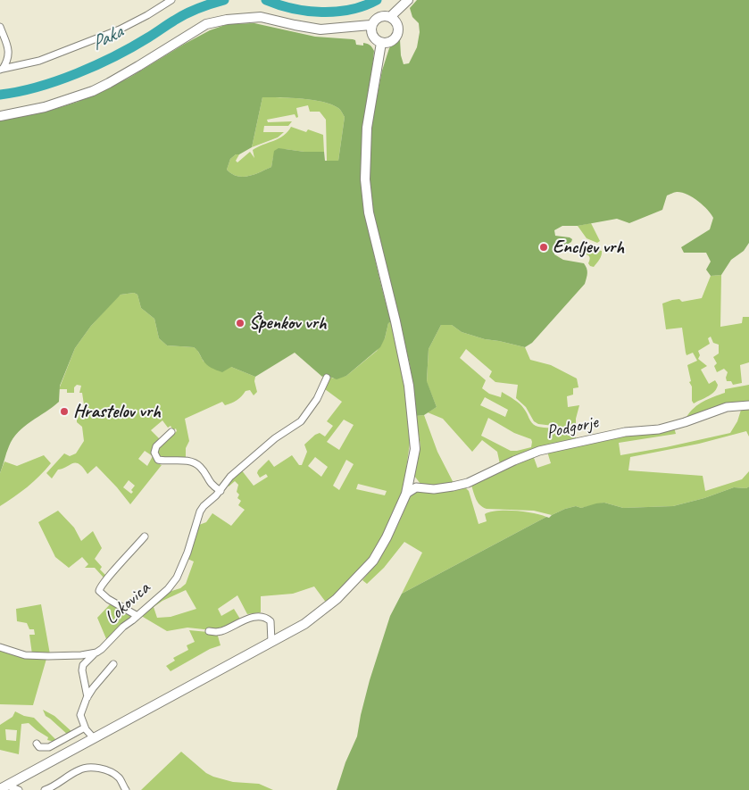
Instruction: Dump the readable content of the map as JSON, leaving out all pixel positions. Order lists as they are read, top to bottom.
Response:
{
  "streets": {
    "street": ["Podgorje", "Lokovica"]
  },
  "water": ["Paka"],
  "places": ["Encljev vrh", "Špenkov vrh", "Hrastelov vrh"]
}
